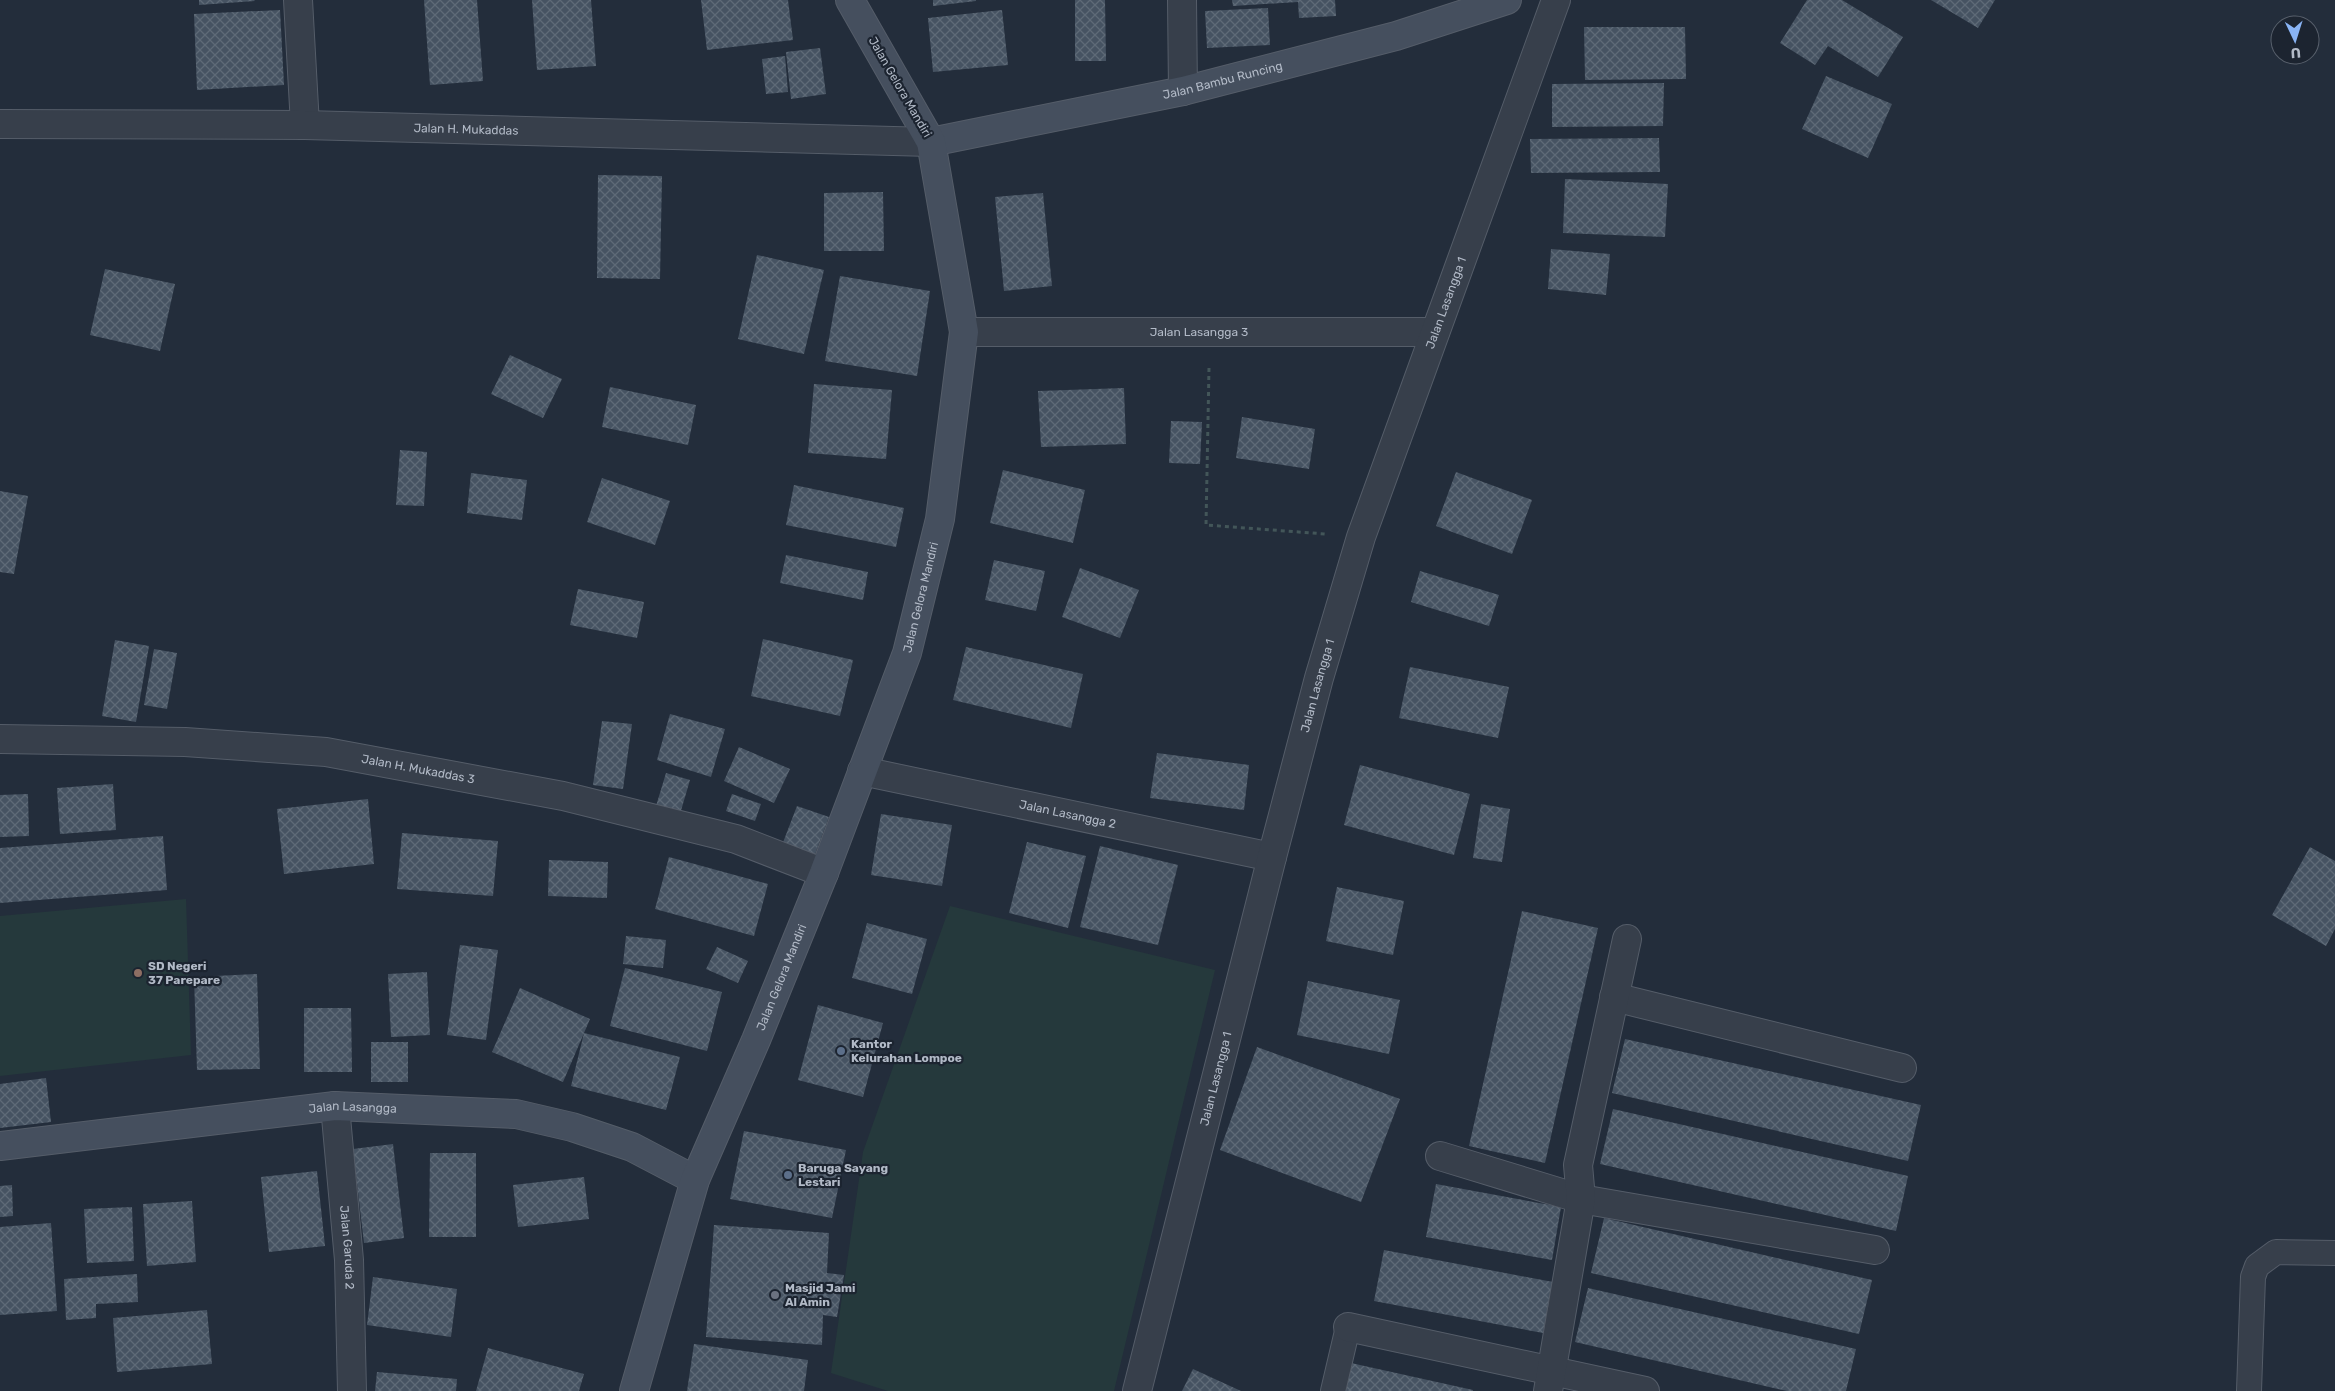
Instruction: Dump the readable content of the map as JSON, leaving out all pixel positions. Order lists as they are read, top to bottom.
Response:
{
  "streets": {
    "street": [
      "Jalan Bambu Runcing",
      "Jalan Gelora Mandiri",
      "Jalan H. Mukaddas",
      "Jalan Lasangga 1",
      "Jalan Lasangga 3",
      "Jalan H. Mukaddas 3",
      "Jalan Lasangga 2",
      "Jalan Lasangga",
      "Jalan Garuda 2"
    ]
  },
  "crossings": [
    ["Jalan Bambu Runcing", "Jalan Gelora Mandiri"],
    ["Jalan Bambu Runcing", "Jalan H. Mukaddas"],
    ["Jalan Gelora Mandiri", "Jalan H. Mukaddas"],
    ["Jalan Gelora Mandiri", "Jalan Lasangga 3"],
    ["Jalan Gelora Mandiri", "Jalan H. Mukaddas 3"],
    ["Jalan Gelora Mandiri", "Jalan Lasangga 2"],
    ["Jalan Gelora Mandiri", "Jalan Lasangga"],
    ["Jalan Lasangga 1", "Jalan Lasangga 3"],
    ["Jalan Lasangga 1", "Jalan Lasangga 2"],
    ["Jalan Lasangga", "Jalan Garuda 2"]
  ],
  "places": [
    "SD Negeri 37 Parepare",
    "Kantor Kelurahan Lompoe",
    "Baruga Sayang Lestari",
    "Masjid Jami Al Amin"
  ],
  "north": "bottom"
}
